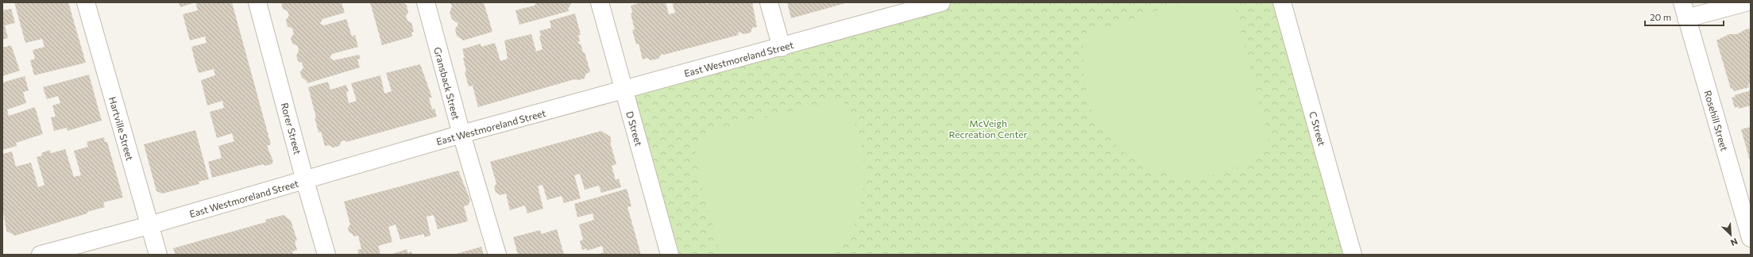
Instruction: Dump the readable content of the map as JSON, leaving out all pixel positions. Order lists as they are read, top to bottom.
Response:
{
  "streets": {
    "street": [
      "East Westmoreland Street",
      "Gransback Street",
      "Rosehill Street",
      "Hartville Street",
      "Rorer Street",
      "D Street",
      "C Street"
    ]
  },
  "crossings": [
    ["East Westmoreland Street", "Gransback Street"],
    ["East Westmoreland Street", "Hartville Street"],
    ["East Westmoreland Street", "Rorer Street"],
    ["East Westmoreland Street", "D Street"]
  ],
  "parks": ["McVeigh Recreation Center"],
  "scale_bar": "20 m",
  "north": "bottom right"
}
